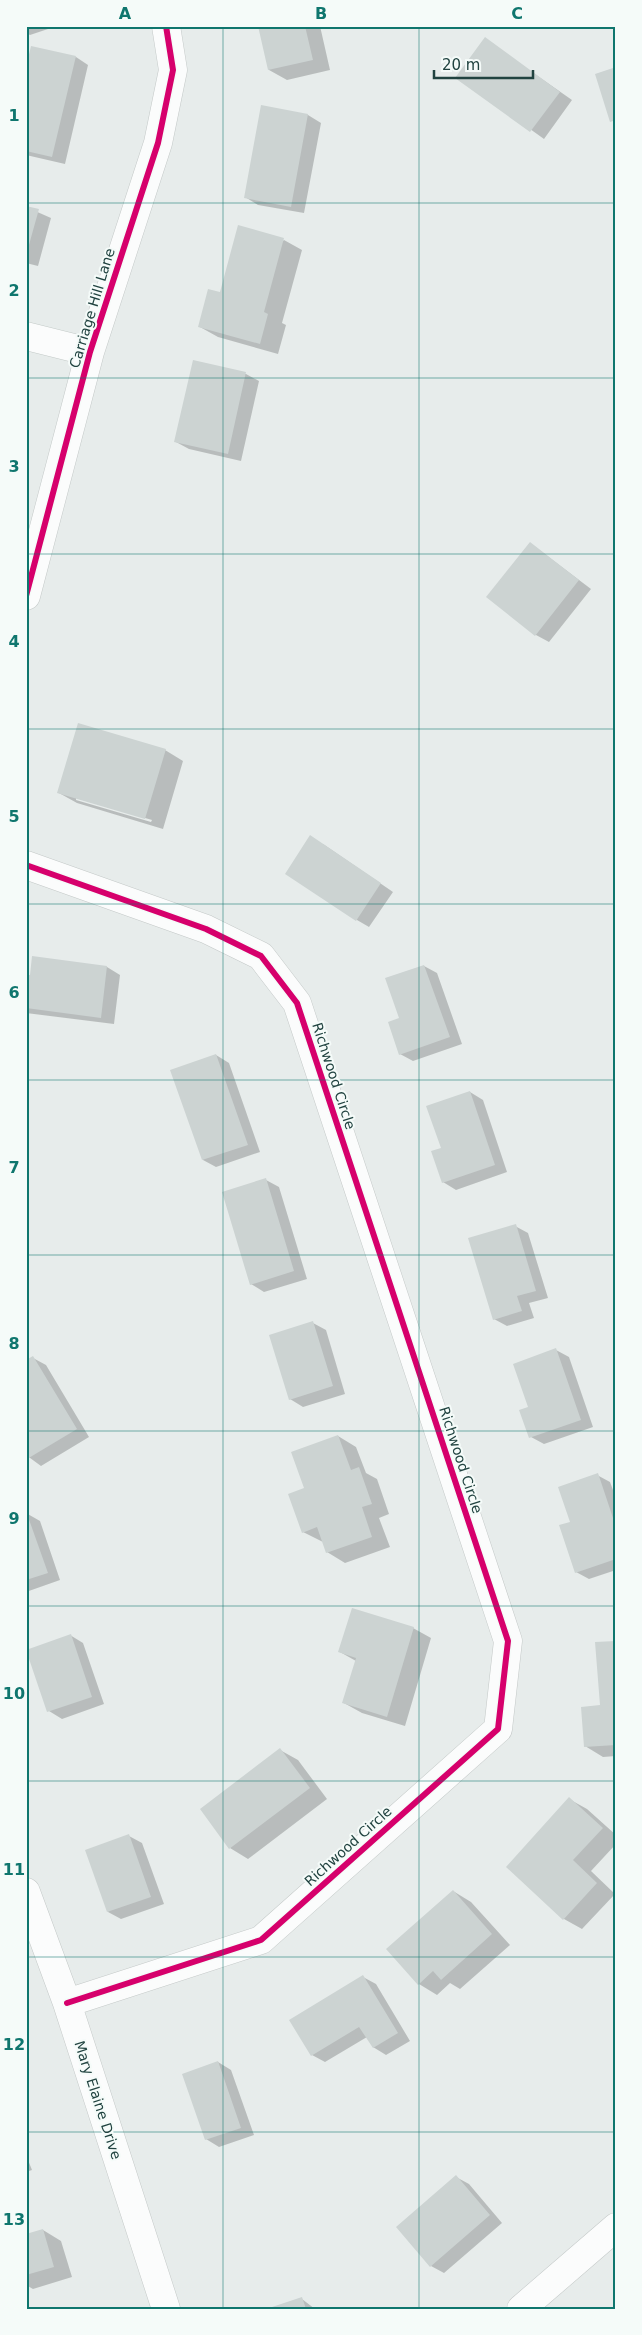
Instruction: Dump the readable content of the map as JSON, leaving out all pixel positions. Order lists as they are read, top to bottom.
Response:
{
  "streets": {
    "street": ["Carriage Hill Lane", "Richwood Circle", "Mary Elaine Drive"]
  },
  "crossings": [
    ["Richwood Circle", "Mary Elaine Drive"]
  ],
  "scale_bar": "20 m",
  "grid": {
    "columns": ["A", "B", "C"],
    "rows": [
      "1",
      "2",
      "3",
      "4",
      "5",
      "6",
      "7",
      "8",
      "9",
      "10",
      "11",
      "12",
      "13"
    ]
  }
}
